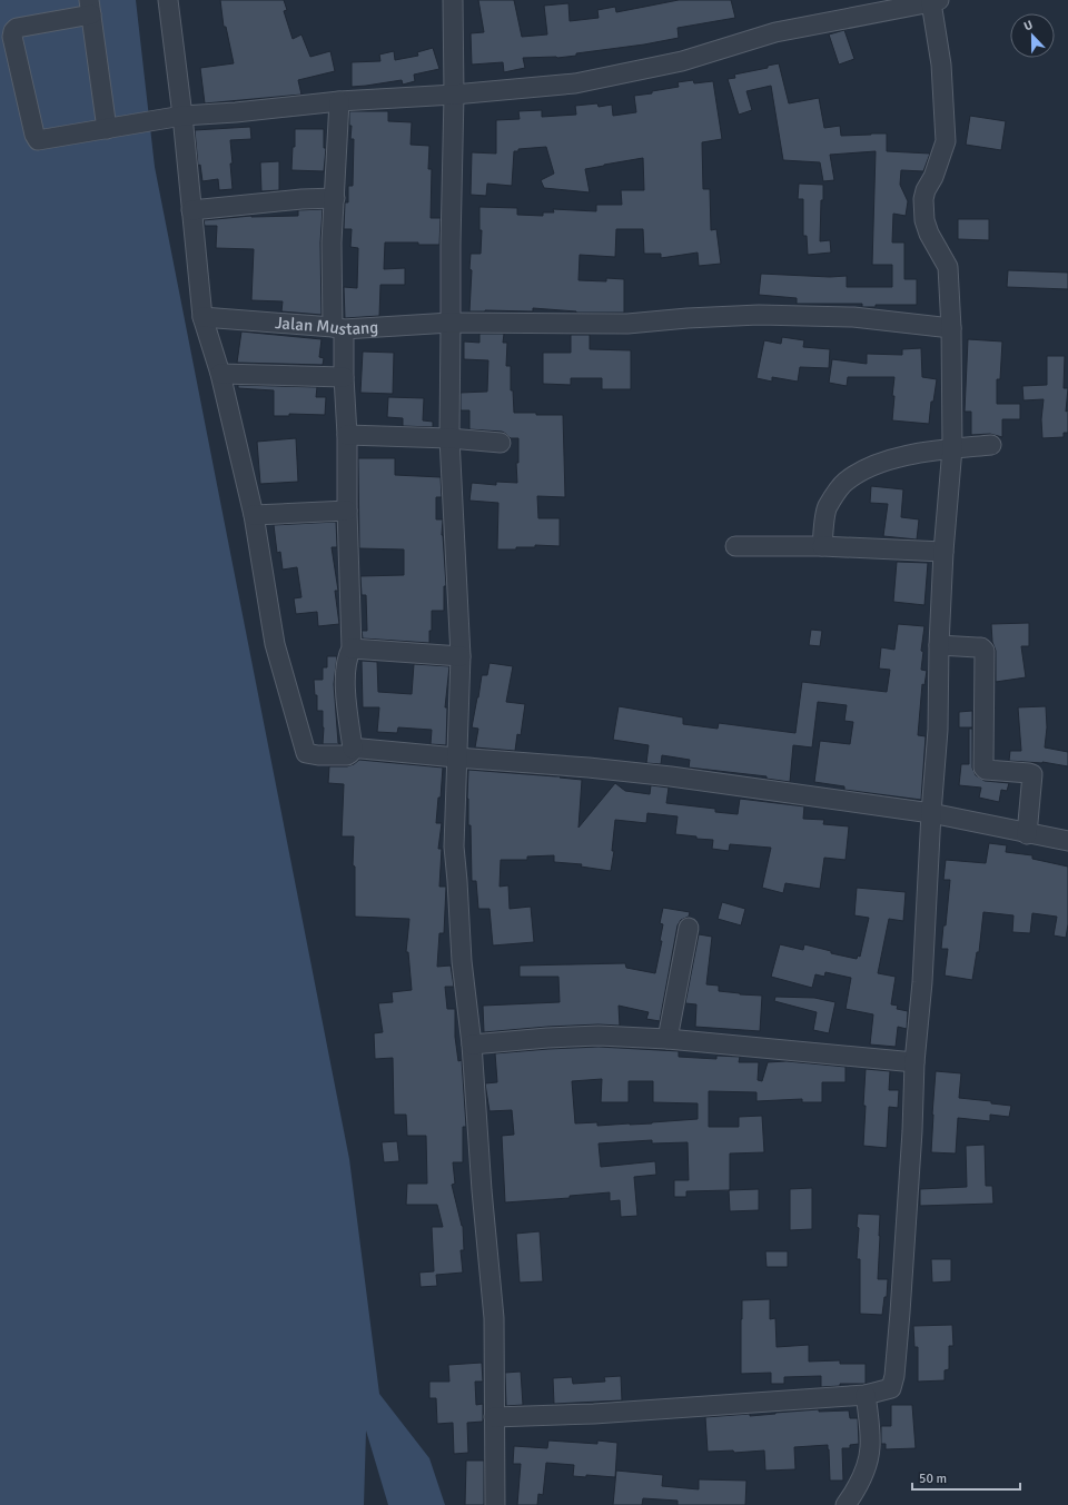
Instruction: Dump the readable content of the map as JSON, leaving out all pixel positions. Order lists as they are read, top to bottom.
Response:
{
  "streets": {
    "street": ["Jalan Mustang"]
  },
  "scale_bar": "50 m",
  "north": "top"
}
